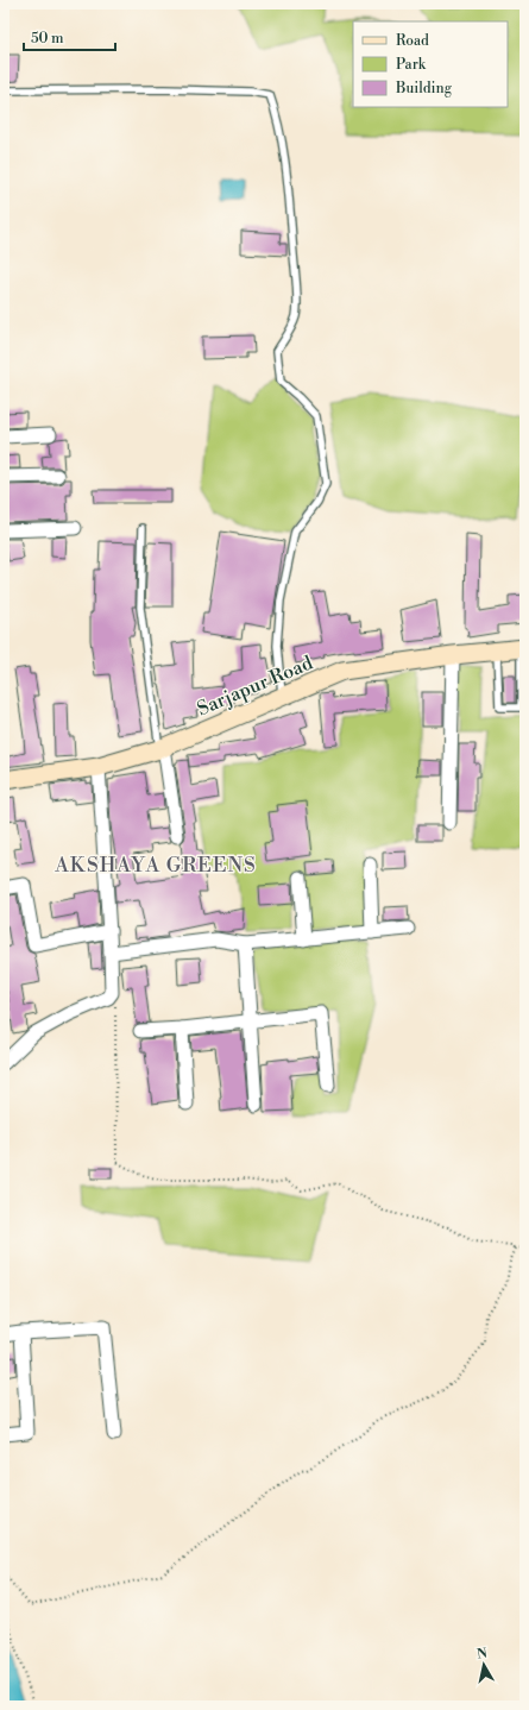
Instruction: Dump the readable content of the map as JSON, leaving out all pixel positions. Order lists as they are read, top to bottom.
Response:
{
  "streets": {
    "main road": ["Sarjapur Road"]
  },
  "districts": ["AKSHAYA GREENS"],
  "legend": ["Road", "Park", "Building"],
  "scale_bar": "50 m",
  "north": "top"
}
